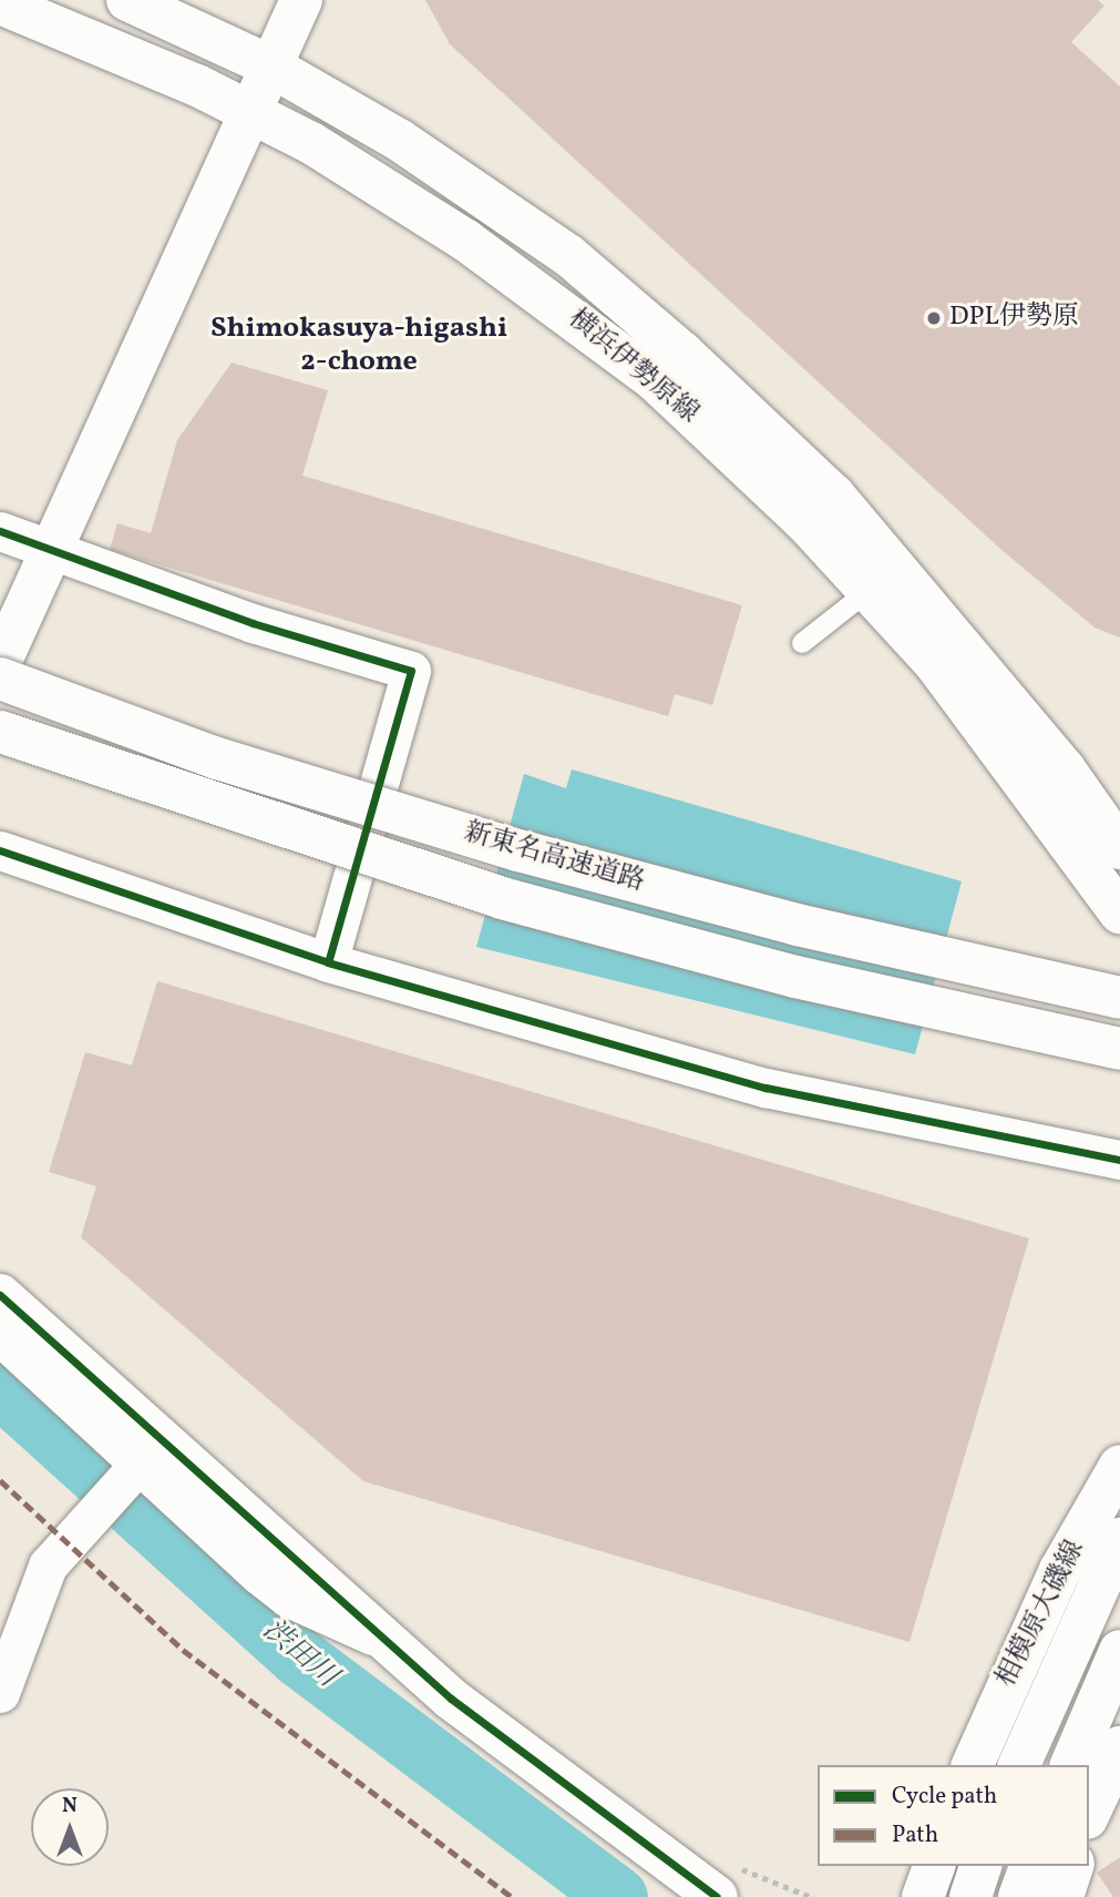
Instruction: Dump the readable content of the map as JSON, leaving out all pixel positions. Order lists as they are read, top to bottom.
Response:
{
  "streets": {
    "main road": ["横浜伊勢原線", "新東名高速道路", "相模原大磯線"]
  },
  "districts": ["Shimokasuya-higashi 2-chome"],
  "water": ["渋田川"],
  "places": ["DPL伊勢原"],
  "legend": ["Cycle path", "Path"],
  "north": "top"
}
